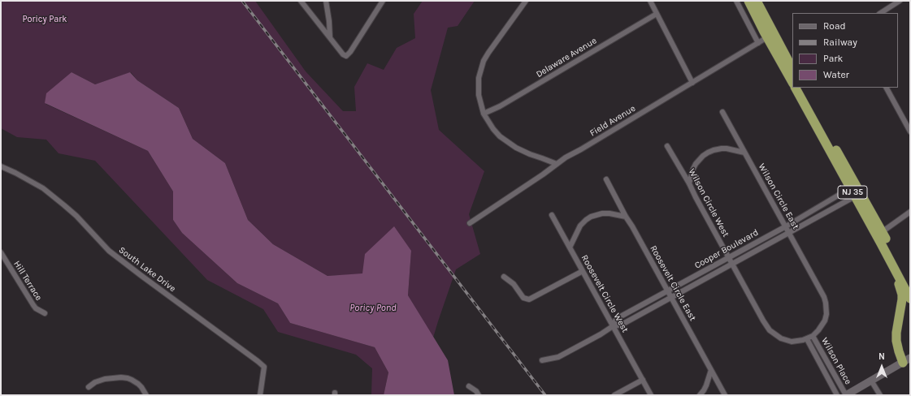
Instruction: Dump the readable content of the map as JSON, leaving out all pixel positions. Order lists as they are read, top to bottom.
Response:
{
  "streets": {
    "highway": ["NJ 35"],
    "street": [
      "Delaware Avenue",
      "Field Avenue",
      "Wilson Circle East",
      "Wilson Circle West",
      "Cooper Boulevard",
      "South Lake Drive",
      "Hill Terrace",
      "Roosevelt Circle East",
      "Roosevelt Circle West",
      "Wilson Place"
    ]
  },
  "crossings": [
    ["NJ 35", "Cooper Boulevard"],
    ["Wilson Circle East", "Wilson Circle West"],
    ["Wilson Circle East", "Cooper Boulevard"],
    ["Wilson Circle East", "Wilson Place"],
    ["Wilson Circle West", "Cooper Boulevard"],
    ["Wilson Circle West", "Wilson Place"],
    ["Cooper Boulevard", "Roosevelt Circle East"],
    ["Cooper Boulevard", "Roosevelt Circle West"]
  ],
  "water": ["Poricy Pond"],
  "parks": ["Poricy Park"],
  "legend": [
    "Road",
    "Railway",
    "Park",
    "Water"
  ],
  "north": "top"
}
